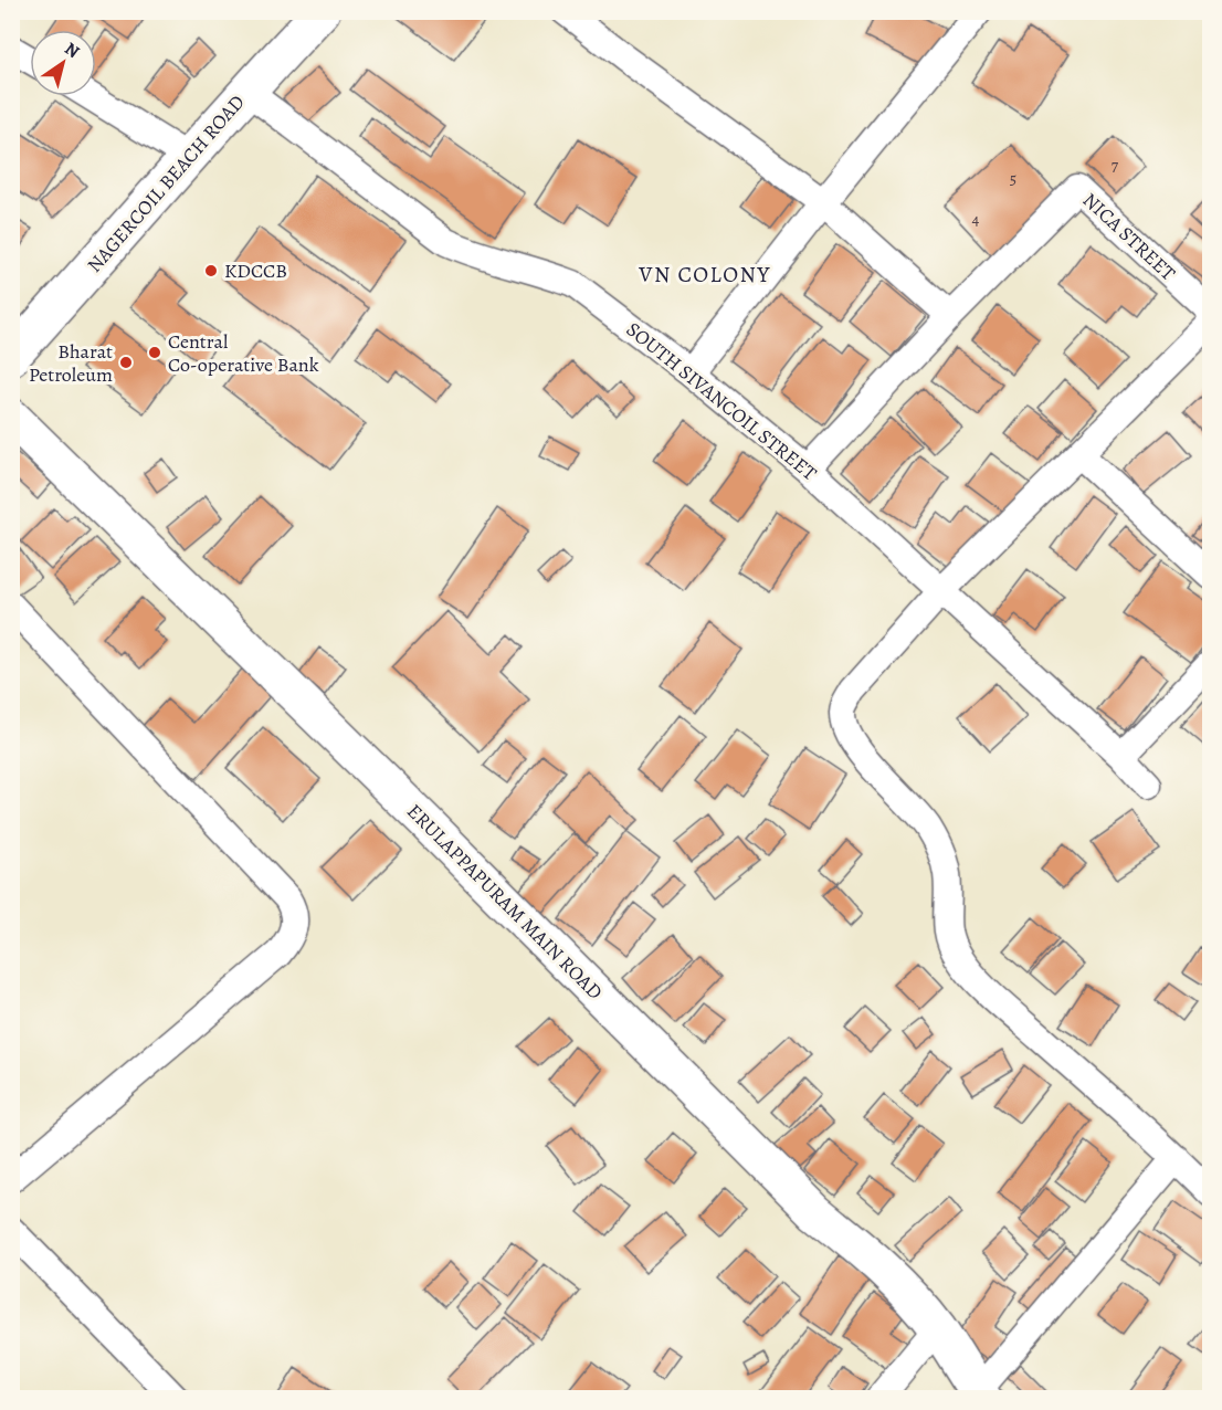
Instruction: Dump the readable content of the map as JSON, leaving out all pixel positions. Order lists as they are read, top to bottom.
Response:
{
  "streets": {
    "street": [
      "NAGERCOIL BEACH ROAD",
      "NICA STREET",
      "SOUTH SIVANCOIL STREET",
      "ERULAPPAPURAM MAIN ROAD"
    ]
  },
  "crossings": [
    ["NAGERCOIL BEACH ROAD", "SOUTH SIVANCOIL STREET"]
  ],
  "districts": ["VN COLONY"],
  "places": ["KDCCB", "Central Co-operative Bank", "Bharat Petroleum"],
  "house_numbers": ["7", "5", "4"],
  "north": "top right"
}
